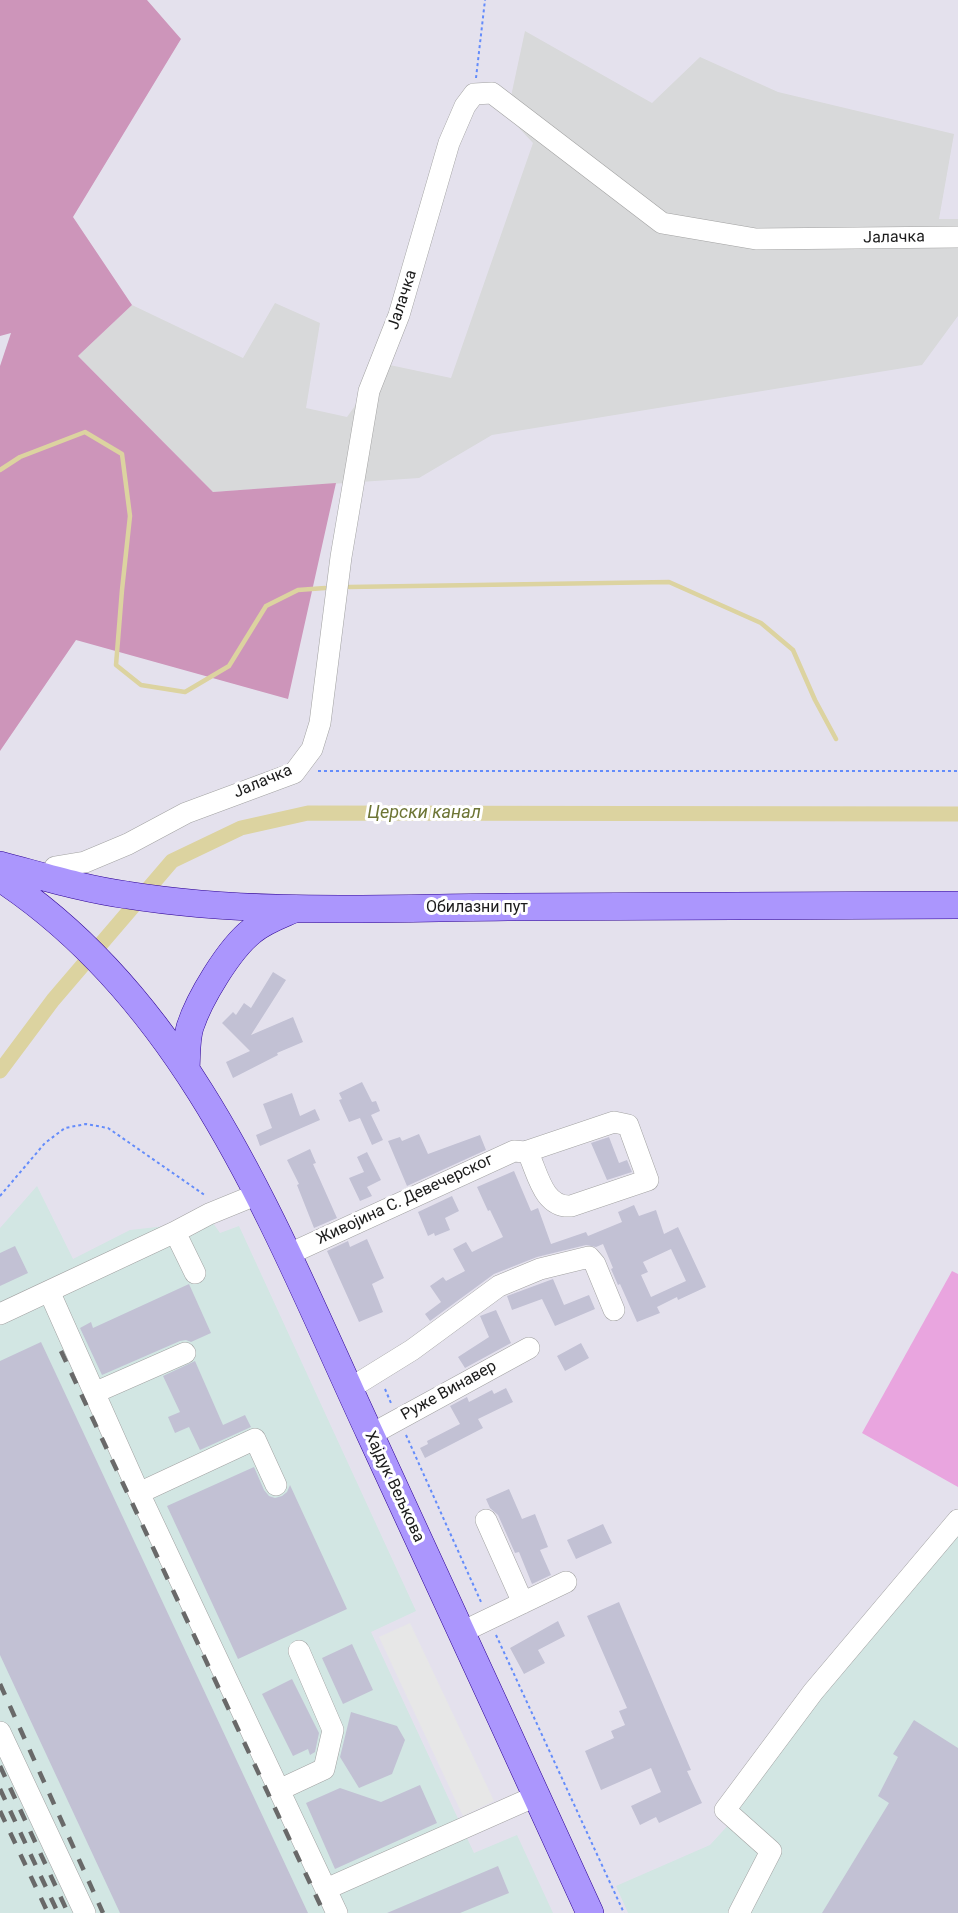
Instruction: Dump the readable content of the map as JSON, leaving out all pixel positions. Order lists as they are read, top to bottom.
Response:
{
  "streets": {
    "main road": ["Обилазни пут", "Хајдук Вељкова"],
    "street": ["Јалачка", "Живојина С. Девечерског", "Руже Винавер"]
  },
  "crossings": [
    ["Јалачка", "Обилазни пут"],
    ["Живојина С. Девечерског", "Хајдук Вељкова"],
    ["Руже Винавер", "Хајдук Вељкова"]
  ],
  "water": ["Церски канал"]
}
